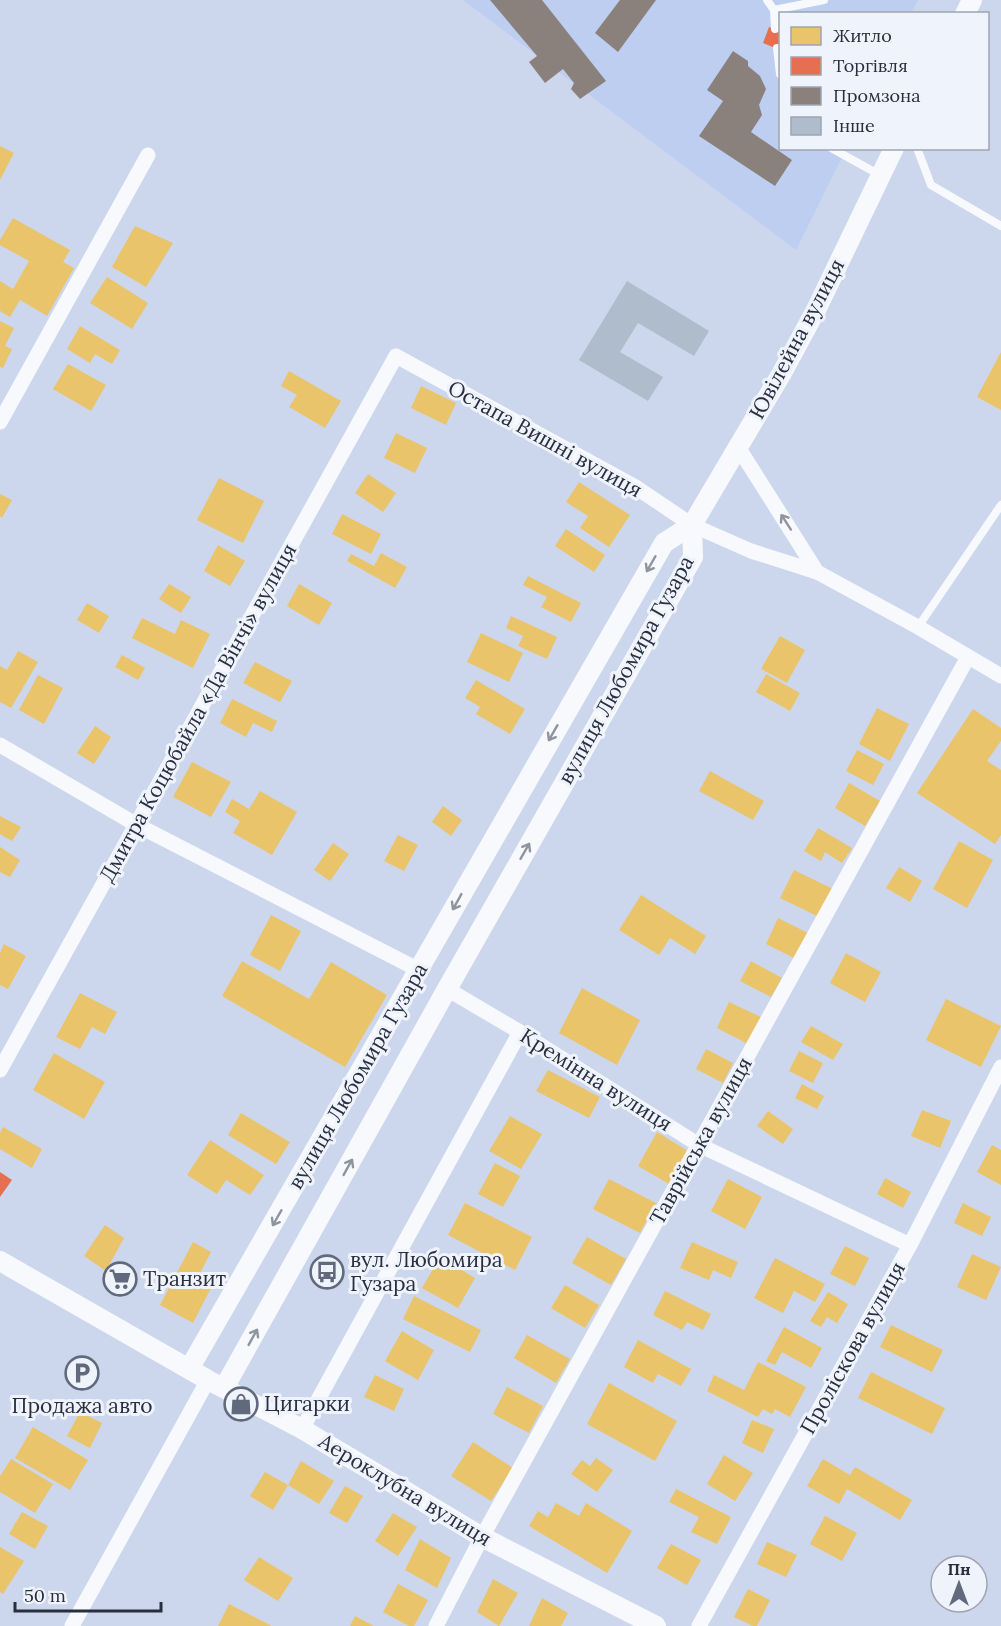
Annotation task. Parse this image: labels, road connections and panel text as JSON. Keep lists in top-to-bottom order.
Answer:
{
  "streets": {
    "street": [
      "Ювілейна вулиця",
      "Остапа Вишні вулиця",
      "вулиця Любомира Гузара",
      "Дмитра Коцюбайла «Да Вінчі» вулиця",
      "Кремінна вулиця",
      "Таврійська вулиця",
      "Проліскова вулиця",
      "Аероклубна вулиця"
    ]
  },
  "crossings": [
    ["Ювілейна вулиця", "Остапа Вишні вулиця"],
    ["Ювілейна вулиця", "вулиця Любомира Гузара"],
    ["Остапа Вишні вулиця", "вулиця Любомира Гузара"],
    ["Остапа Вишні вулиця", "Дмитра Коцюбайла «Да Вінчі» вулиця"],
    ["вулиця Любомира Гузара", "Кремінна вулиця"],
    ["вулиця Любомира Гузара", "Аероклубна вулиця"],
    ["Кремінна вулиця", "Таврійська вулиця"],
    ["Кремінна вулиця", "Проліскова вулиця"],
    ["Таврійська вулиця", "Аероклубна вулиця"]
  ],
  "places": {
    "bus stop": ["вул. Любомира Гузара"],
    "supermarket": ["Транзит"],
    "parking": ["Продажа авто"],
    "shop": ["Цигарки"]
  },
  "legend": [
    "Житло",
    "Торгівля",
    "Промзона",
    "Інше"
  ],
  "scale_bar": "50 m",
  "north": "top"
}
